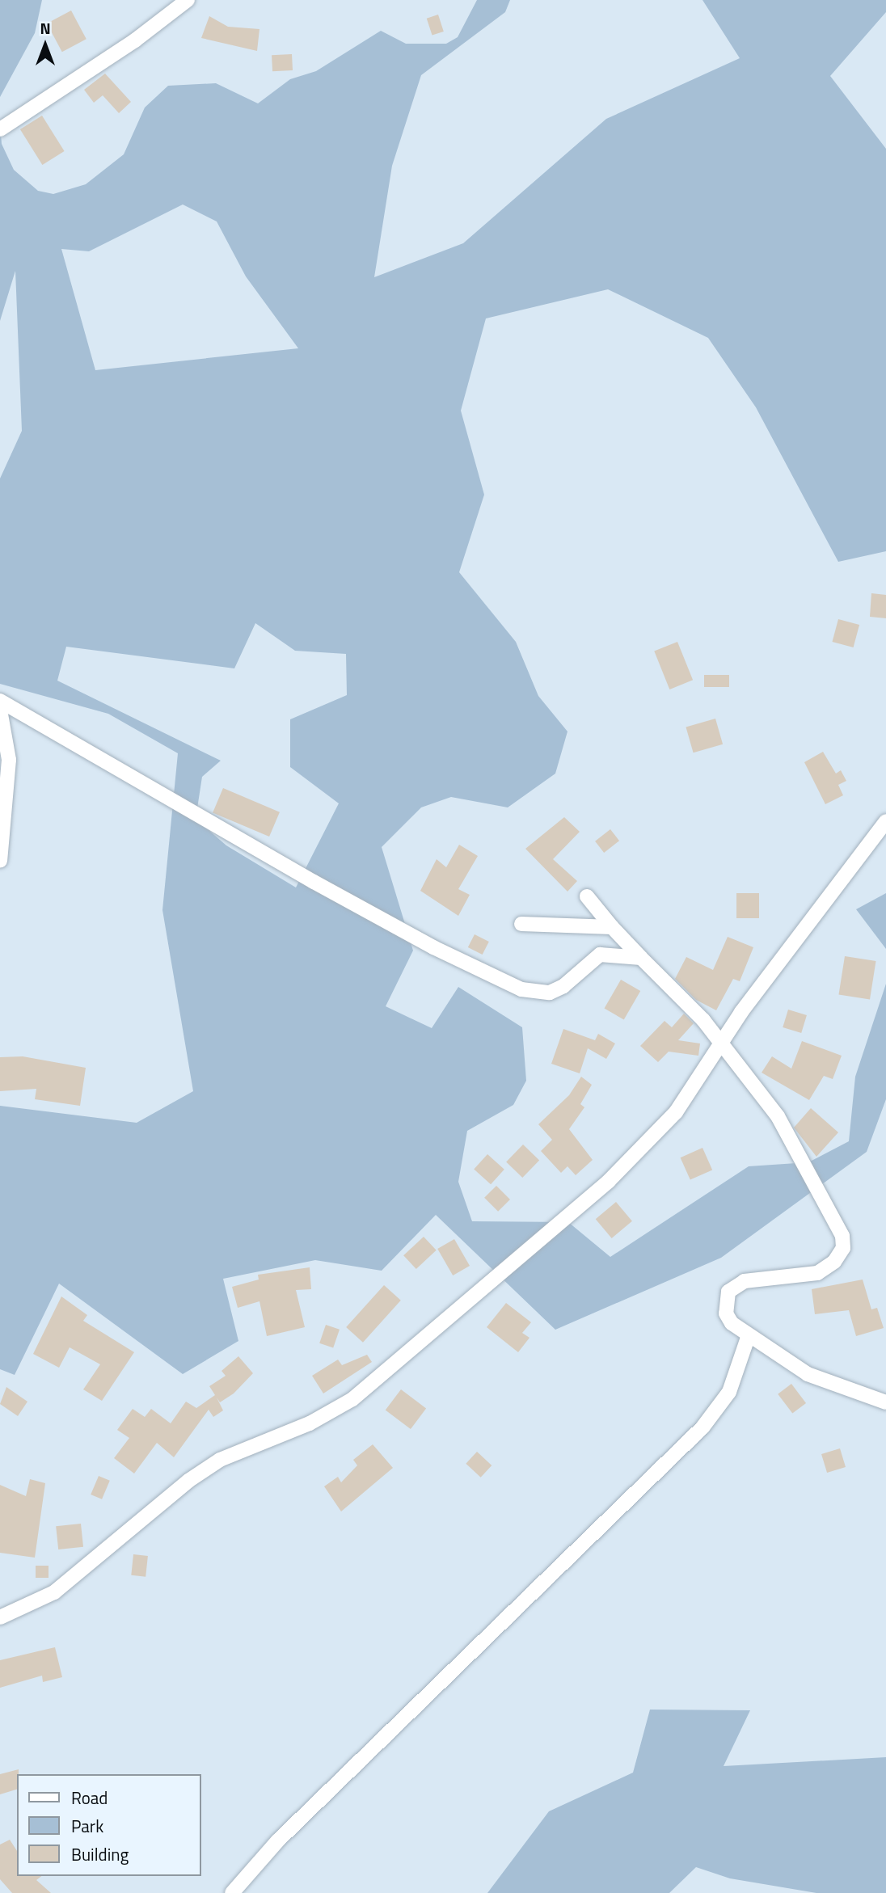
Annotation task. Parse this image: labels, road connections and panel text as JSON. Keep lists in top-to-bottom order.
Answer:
{
  "legend": ["Road", "Park", "Building"],
  "north": "top"
}
